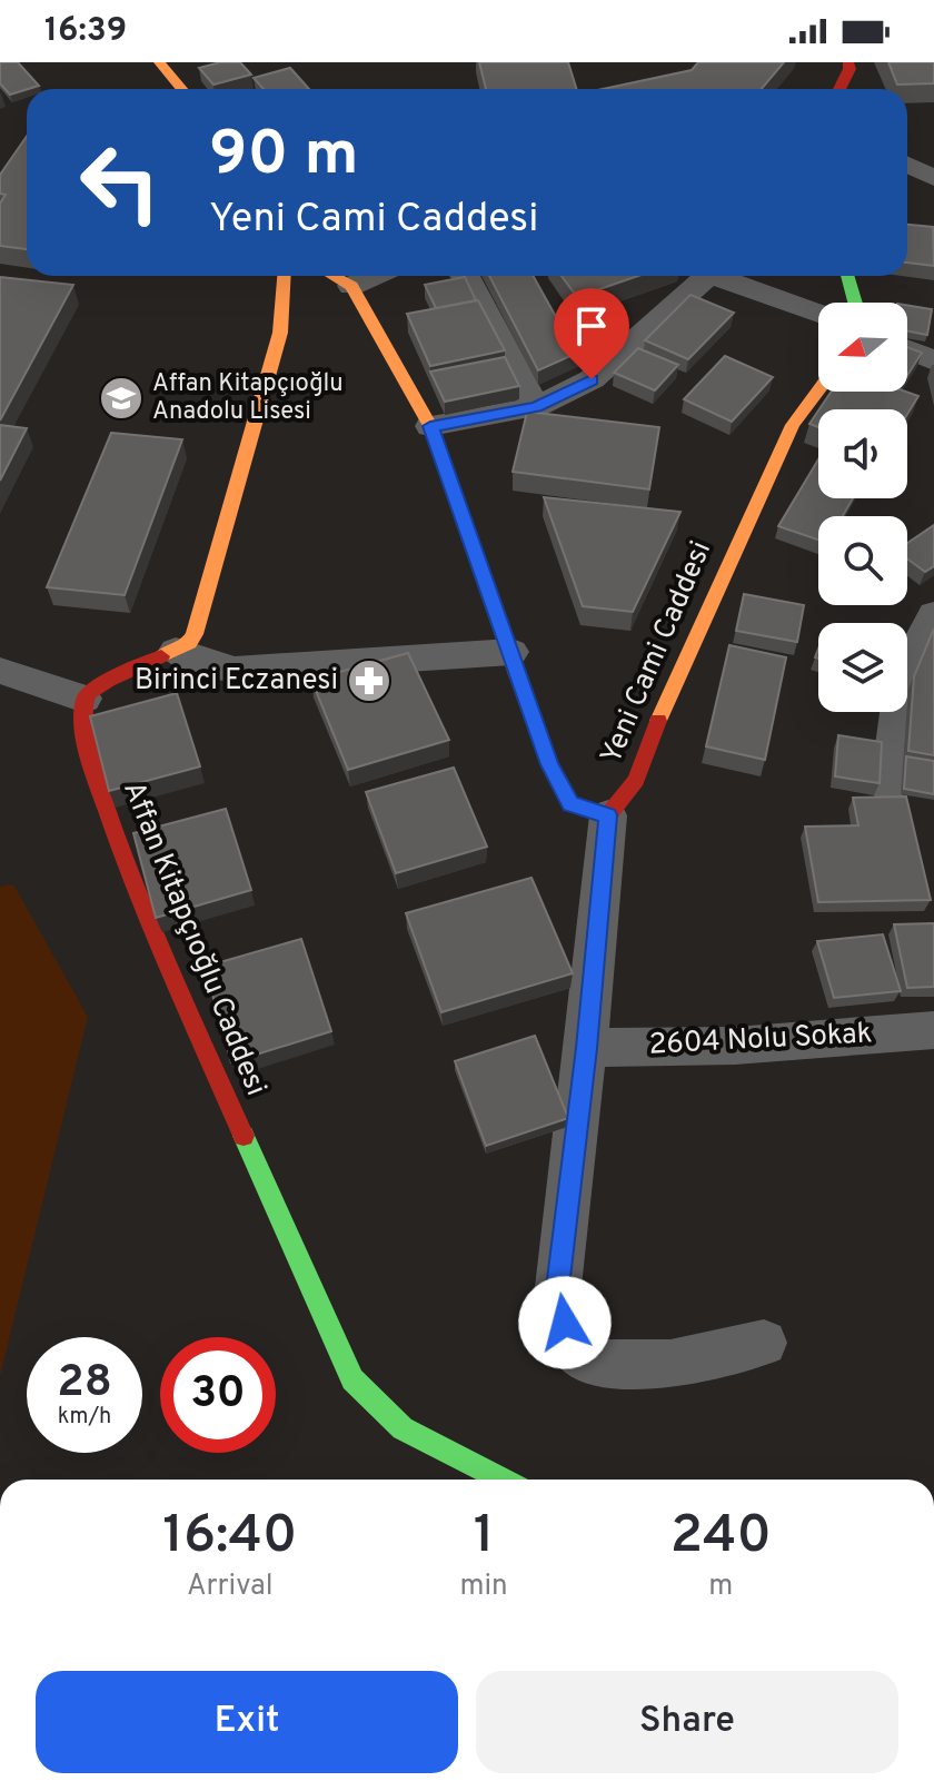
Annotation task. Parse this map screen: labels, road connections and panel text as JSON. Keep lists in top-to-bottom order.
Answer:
{
  "streets": {
    "street": ["Yeni Cami Caddesi", "Affan Kitapçıoğlu Caddesi", "2604 Nolu Sokak"]
  },
  "places": {
    "school or university": ["Affan Kitapçıoğlu Anadolu Lisesi"],
    "pharmacy": ["Birinci Eczanesi"]
  },
  "north": "left",
  "page": {
    "status": "16:39",
    "turn": ["90 m", "Yeni Cami Caddesi"],
    "speed": "28 km/h",
    "limit": "30",
    "eta": [
      "16:40",
      "Arrival",
      "1",
      "min",
      "240",
      "m"
    ],
    "buttons": ["Exit", "Share"]
  }
}
